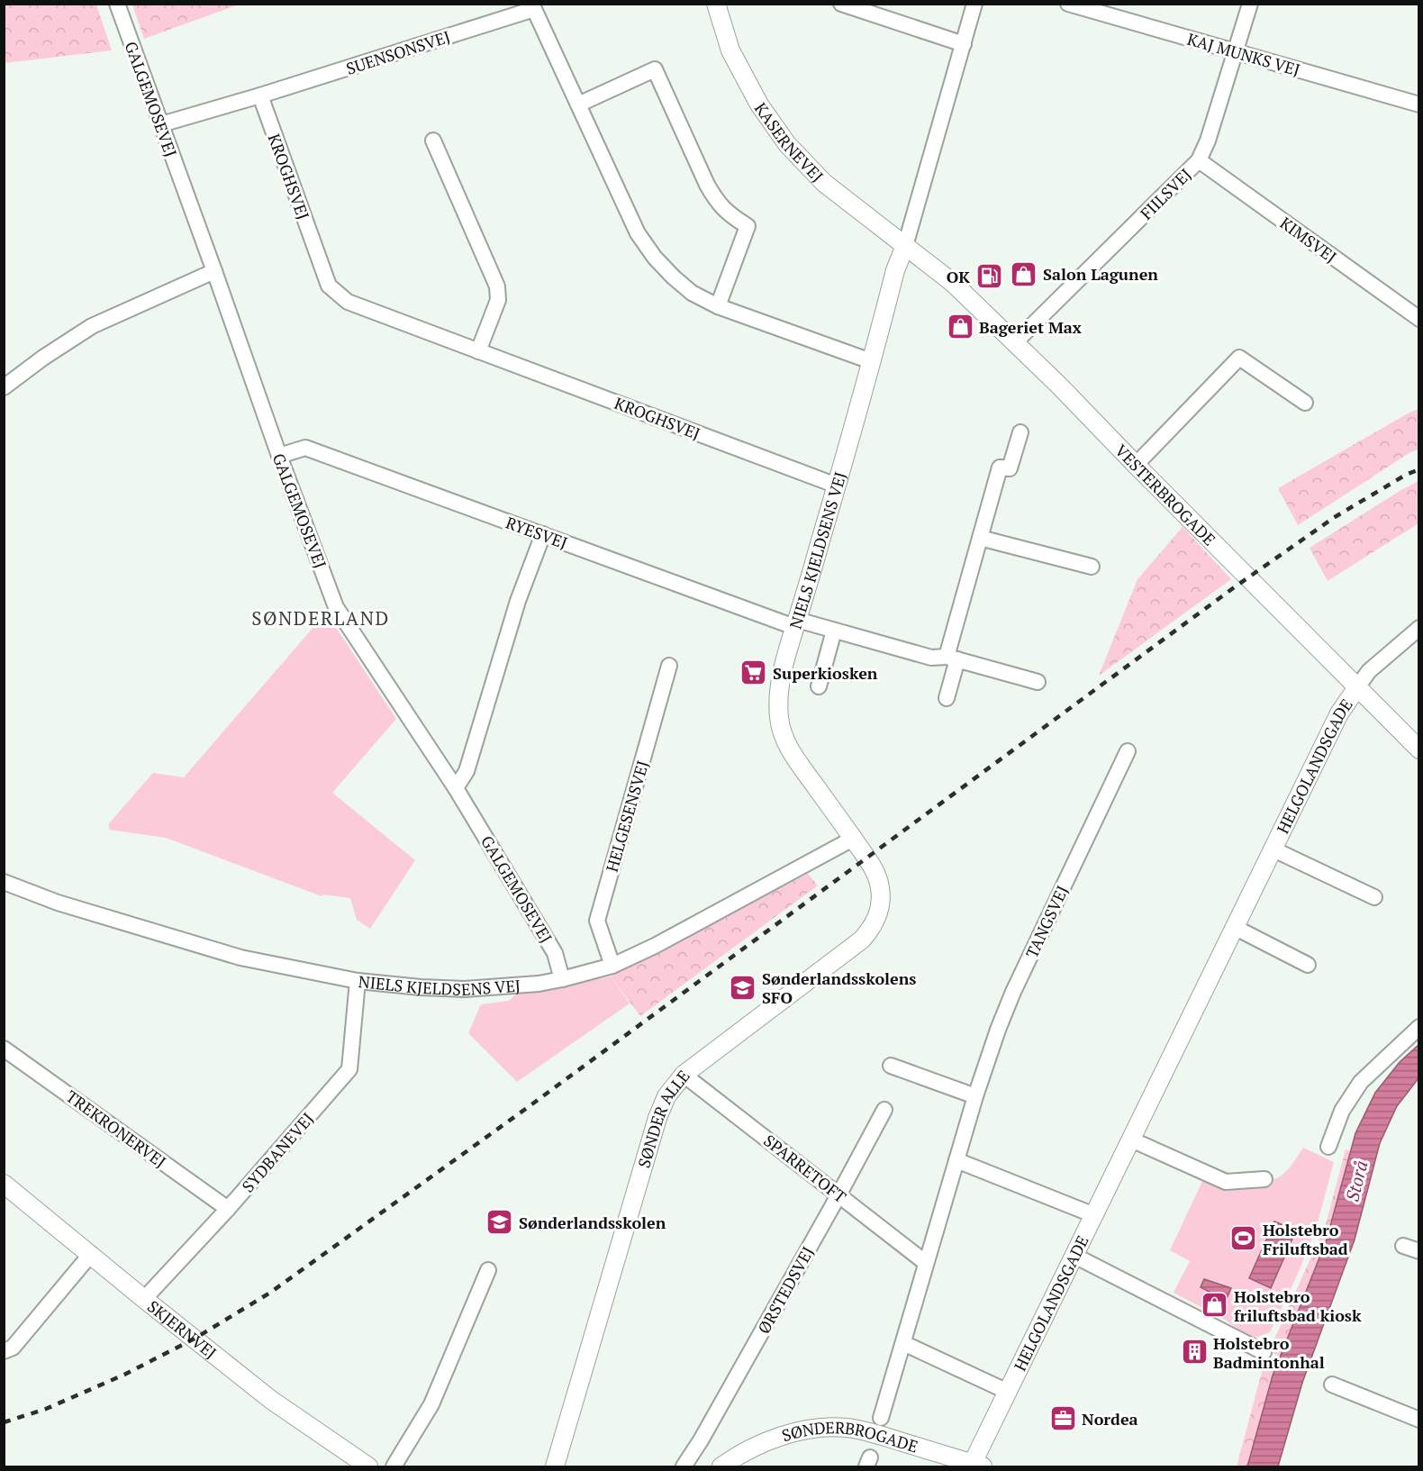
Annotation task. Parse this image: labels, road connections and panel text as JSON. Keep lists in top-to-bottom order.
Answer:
{
  "streets": {
    "street": [
      "SUENSONSVEJ",
      "KAJ MUNKS VEJ",
      "GALGEMOSEVEJ",
      "KASERNEVEJ",
      "KROGHSVEJ",
      "FIILSVEJ",
      "KIMSVEJ",
      "VESTERBROGADE",
      "RYESVEJ",
      "NIELS KJELDSENS VEJ",
      "HELGOLANDSGADE",
      "HELGESENSVEJ",
      "TANGSVEJ",
      "SØNDER ALLE",
      "TREKRONERVEJ",
      "SYDBANEVEJ",
      "SPARRETOFT",
      "ØRSTEDSVEJ",
      "SKJERNVEJ",
      "SØNDERBROGADE"
    ]
  },
  "crossings": [
    ["SUENSONSVEJ", "GALGEMOSEVEJ"],
    ["SUENSONSVEJ", "KROGHSVEJ"],
    ["SUENSONSVEJ", "NIELS KJELDSENS VEJ"],
    ["KAJ MUNKS VEJ", "FIILSVEJ"],
    ["GALGEMOSEVEJ", "RYESVEJ"],
    ["GALGEMOSEVEJ", "NIELS KJELDSENS VEJ"],
    ["KASERNEVEJ", "VESTERBROGADE"],
    ["KASERNEVEJ", "NIELS KJELDSENS VEJ"],
    ["KROGHSVEJ", "NIELS KJELDSENS VEJ"],
    ["FIILSVEJ", "KIMSVEJ"],
    ["FIILSVEJ", "VESTERBROGADE"],
    ["VESTERBROGADE", "NIELS KJELDSENS VEJ"],
    ["VESTERBROGADE", "HELGOLANDSGADE"],
    ["RYESVEJ", "NIELS KJELDSENS VEJ"],
    ["NIELS KJELDSENS VEJ", "HELGESENSVEJ"],
    ["NIELS KJELDSENS VEJ", "SØNDER ALLE"],
    ["NIELS KJELDSENS VEJ", "SYDBANEVEJ"],
    ["HELGOLANDSGADE", "SØNDERBROGADE"],
    ["TANGSVEJ", "SPARRETOFT"],
    ["SØNDER ALLE", "SPARRETOFT"],
    ["TREKRONERVEJ", "SYDBANEVEJ"],
    ["SYDBANEVEJ", "SKJERNVEJ"],
    ["SPARRETOFT", "ØRSTEDSVEJ"]
  ],
  "districts": ["SØNDERLAND"],
  "water": ["Storå"],
  "places": {
    "shop": ["Salon Lagunen", "Bageriet Max", "Holstebro friluftsbad kiosk"],
    "fuel station": ["OK"],
    "supermarket": ["Superkiosken"],
    "school or university": ["Sønderlandsskolens SFO", "Sønderlandsskolen"],
    "sports": ["Holstebro Friluftsbad"],
    "building": ["Holstebro Badmintonhal"],
    "office": ["Nordea"]
  }
}
